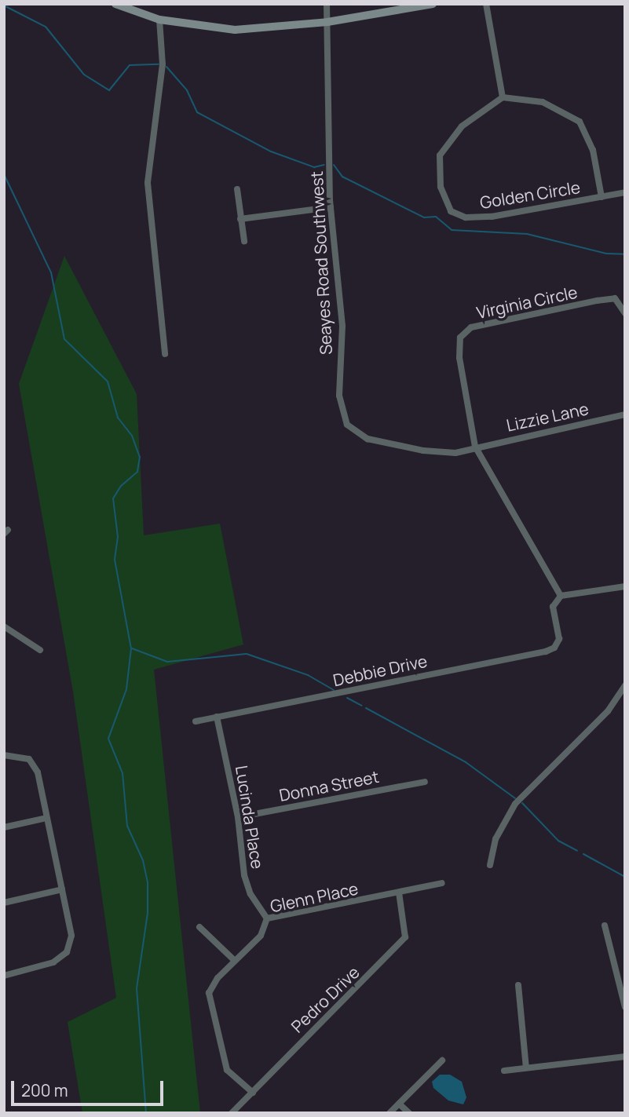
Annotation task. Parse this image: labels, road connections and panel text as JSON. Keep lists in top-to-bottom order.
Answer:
{
  "streets": {
    "street": [
      "Golden Circle",
      "Seayes Road Southwest",
      "Virginia Circle",
      "Lizzie Lane",
      "Debbie Drive",
      "Donna Street",
      "Lucinda Place",
      "Glenn Place",
      "Pedro Drive"
    ]
  },
  "crossings": [
    ["Seayes Road Southwest", "Virginia Circle"],
    ["Seayes Road Southwest", "Lizzie Lane"],
    ["Virginia Circle", "Lizzie Lane"],
    ["Debbie Drive", "Lucinda Place"],
    ["Donna Street", "Lucinda Place"],
    ["Lucinda Place", "Glenn Place"],
    ["Glenn Place", "Pedro Drive"]
  ],
  "scale_bar": "200 m"
}
